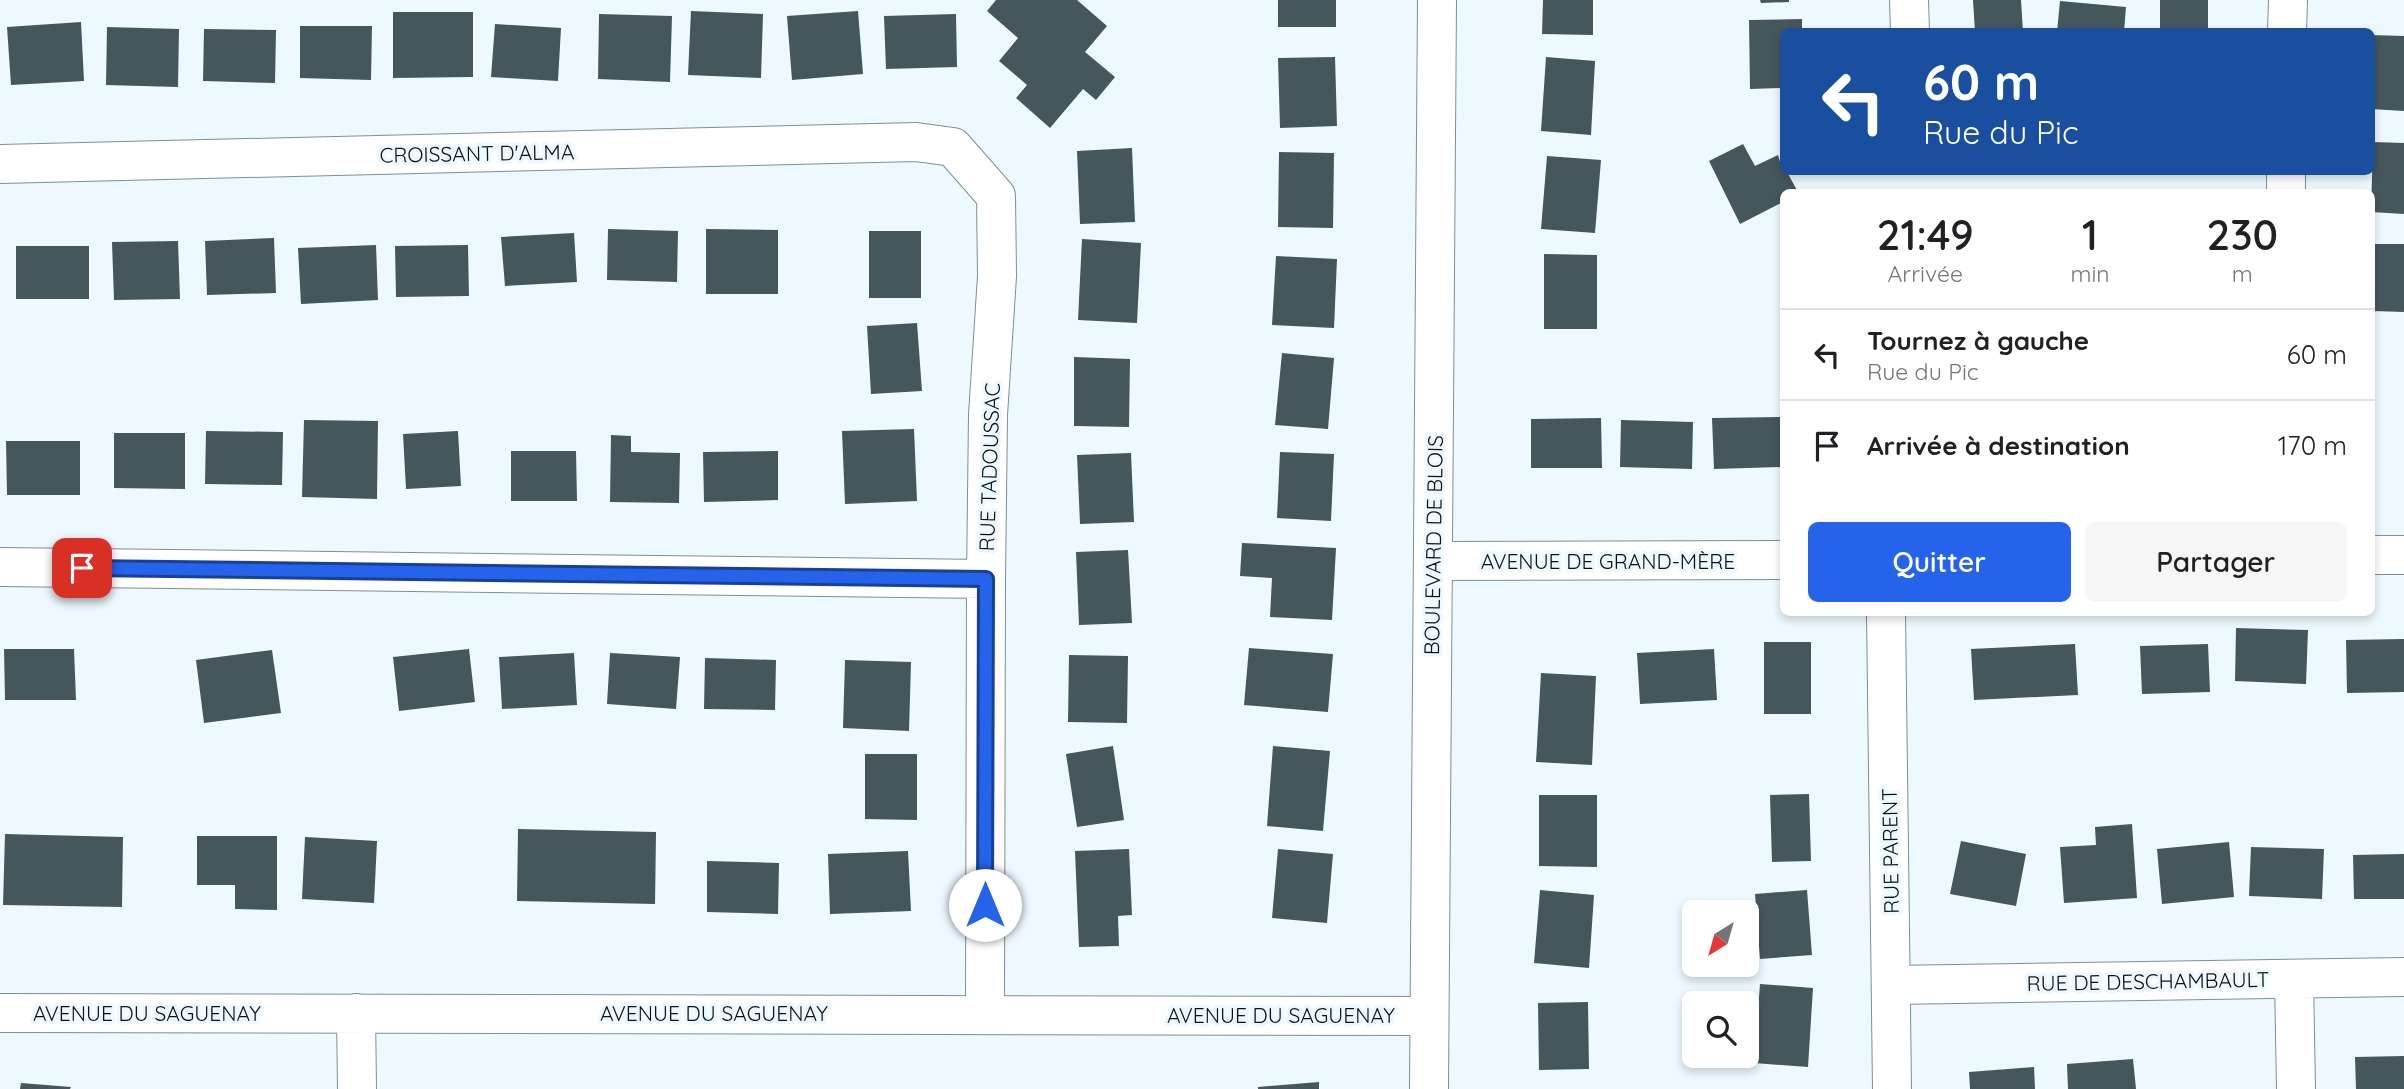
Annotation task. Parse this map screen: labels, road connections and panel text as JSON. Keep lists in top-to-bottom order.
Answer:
{
  "streets": {
    "street": [
      "CROISSANT D'ALMA",
      "RUE TADOUSSAC",
      "BOULEVARD DE BLOIS",
      "AVENUE DE GRAND-MÈRE",
      "RUE PARENT",
      "RUE DE DESCHAMBAULT",
      "AVENUE DU SAGUENAY"
    ]
  },
  "crossings": [
    ["CROISSANT D'ALMA", "RUE TADOUSSAC"],
    ["RUE TADOUSSAC", "AVENUE DU SAGUENAY"],
    ["BOULEVARD DE BLOIS", "AVENUE DE GRAND-MÈRE"],
    ["BOULEVARD DE BLOIS", "AVENUE DU SAGUENAY"],
    ["RUE PARENT", "RUE DE DESCHAMBAULT"]
  ],
  "north": "bottom left",
  "page": {
    "turn": ["60 m", "Rue du Pic"],
    "eta": [
      "21:49",
      "Arrivée",
      "1",
      "min",
      "230",
      "m"
    ],
    "list": [
      {
        "name": "Tournez à gauche",
        "note": "Rue du Pic",
        "value": "60 m"
      },
      {
        "name": "Arrivée à destination",
        "value": "170 m"
      }
    ],
    "buttons": ["Quitter", "Partager"]
  }
}
